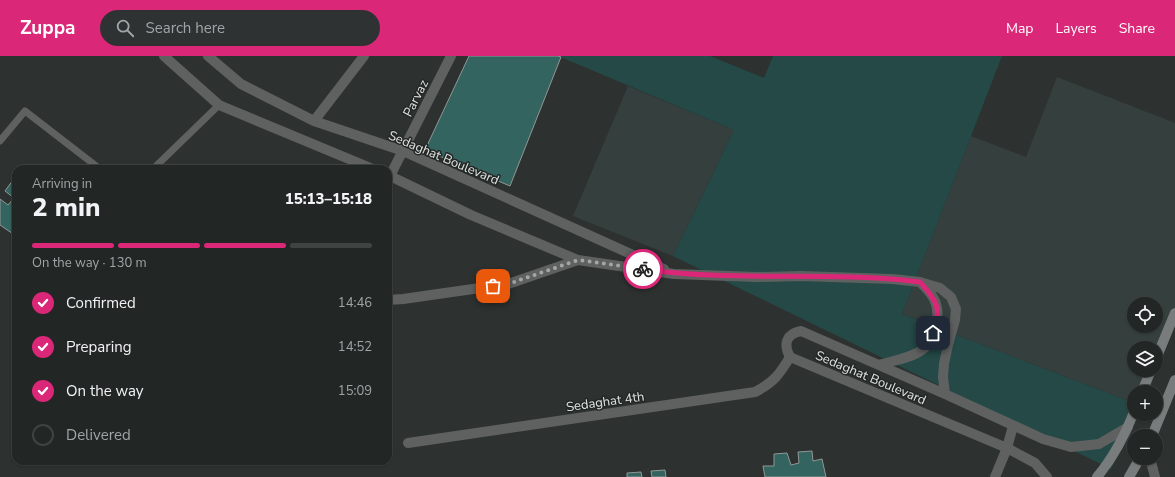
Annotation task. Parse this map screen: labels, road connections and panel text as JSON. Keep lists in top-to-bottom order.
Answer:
{
  "streets": {
    "street": ["Parvaz", "Sedaghat Boulevard", "Sedaghat 4th"]
  },
  "crossings": [
    ["Parvaz", "Sedaghat Boulevard"],
    ["Sedaghat Boulevard", "Sedaghat 4th"]
  ],
  "page": {
    "header": "Zuppa",
    "search": "Search here",
    "nav": ["Map", "Layers", "Share"],
    "heading": ["2 min", "Arriving in", "15:13–15:18"],
    "bar": "On the way · 130 m",
    "list": [
      ["Confirmed", "14:46"],
      ["Preparing", "14:52"],
      ["On the way", "15:09"],
      "Delivered"
    ],
    "map_buttons": ["+", "−"]
  }
}
